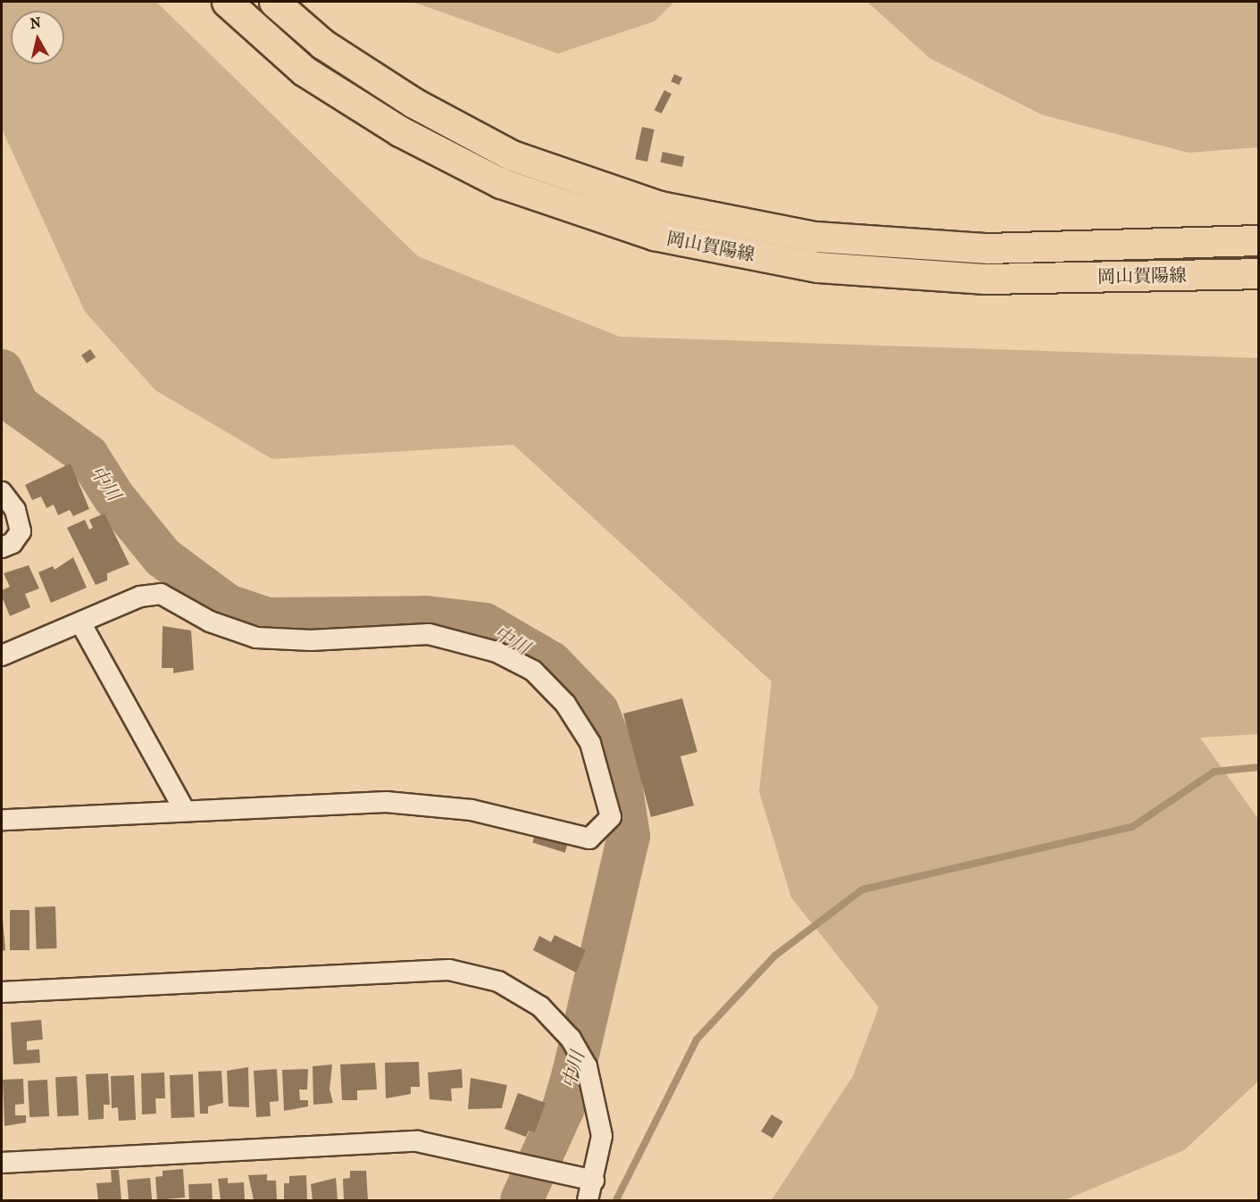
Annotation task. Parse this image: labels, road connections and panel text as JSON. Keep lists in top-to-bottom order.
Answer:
{
  "streets": {
    "main road": ["岡山賀陽線"]
  },
  "water": ["中川"],
  "north": "top"
}
